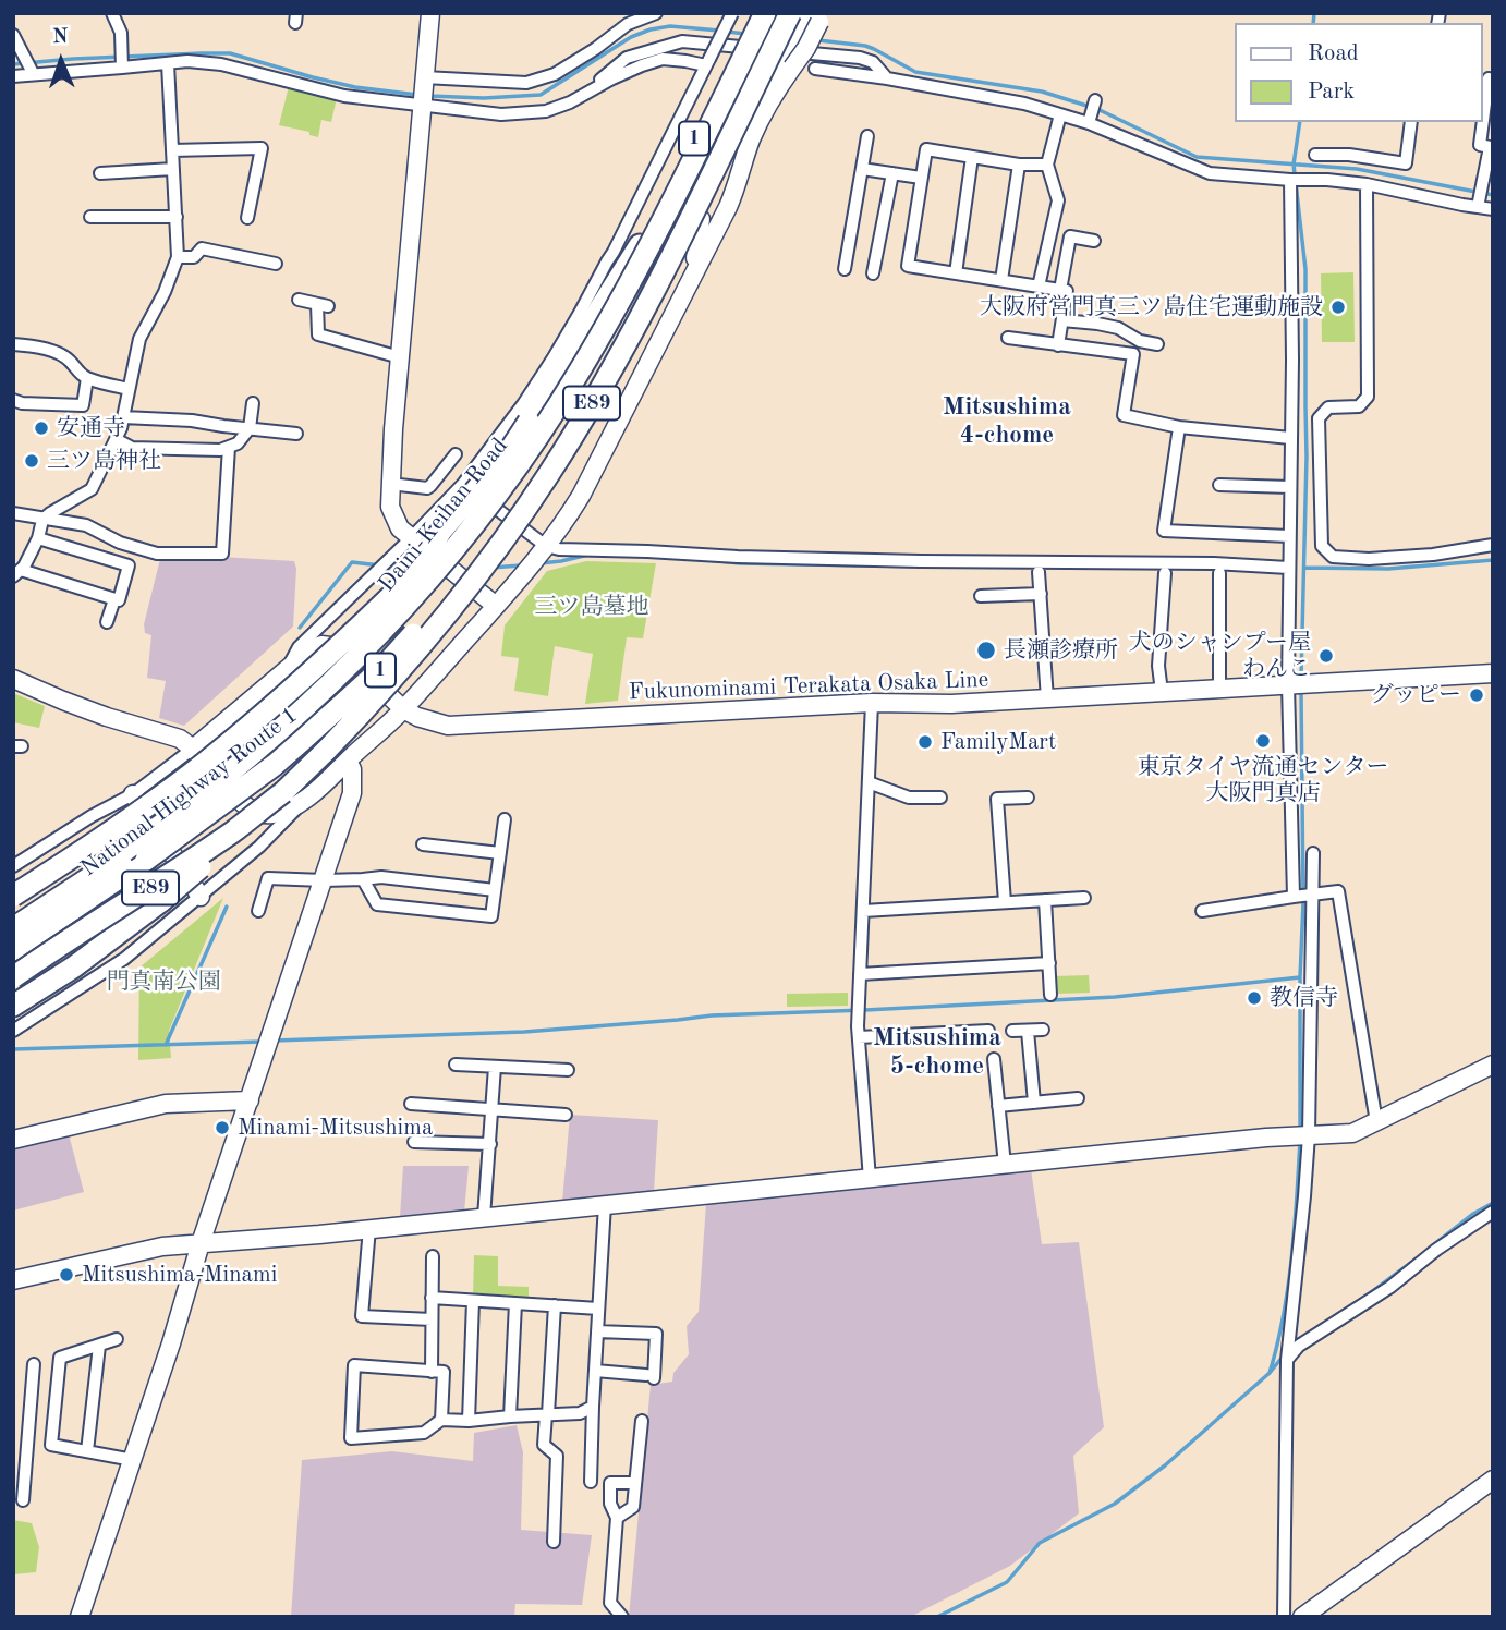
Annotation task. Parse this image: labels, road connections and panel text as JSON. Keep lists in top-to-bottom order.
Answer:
{
  "streets": {
    "highway": [
      "1",
      "E89",
      "Daini-Keihan Road",
      "National Highway Route 1"
    ],
    "street": ["Fukunominami Terakata Osaka Line"]
  },
  "crossings": [
    ["E89", "National Highway Route 1"],
    ["Daini-Keihan Road", "National Highway Route 1"]
  ],
  "districts": ["Mitsushima 4-chome", "Mitsushima 5-chome"],
  "parks": ["三ツ島墓地", "門真南公園"],
  "places": [
    "大阪府営門真三ツ島住宅運動施設",
    "安通寺",
    "三ツ島神社",
    "長瀬診療所",
    "犬のシャンプー屋 わんこ",
    "グッピー",
    "東京タイヤ流通センター 大阪門真店",
    "FamilyMart",
    "教信寺",
    "Minami-Mitsushima",
    "Mitsushima-Minami"
  ],
  "legend": ["Road", "Park"],
  "north": "top"
}
